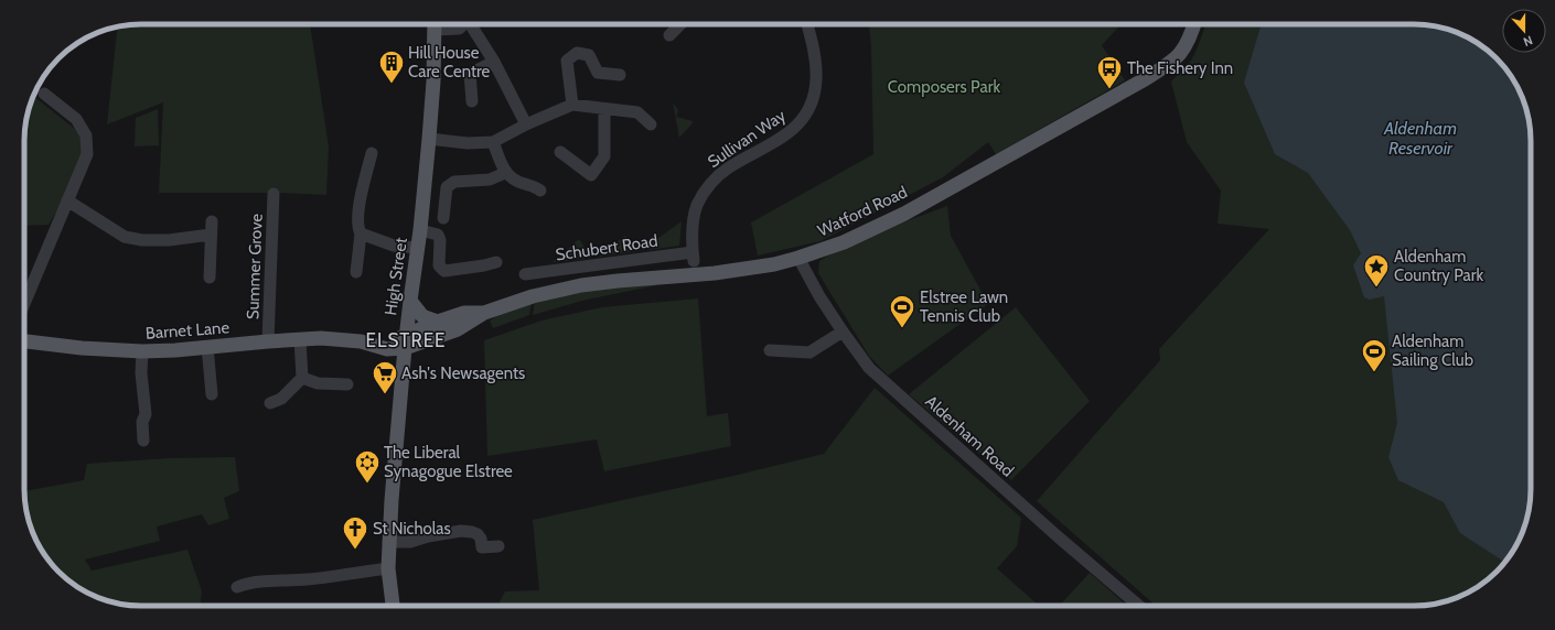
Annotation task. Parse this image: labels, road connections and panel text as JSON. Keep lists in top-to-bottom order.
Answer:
{
  "streets": {
    "main road": ["Watford Road", "High Street", "Barnet Lane"],
    "street": [
      "Sullivan Way",
      "Schubert Road",
      "Summer Grove",
      "Aldenham Road"
    ]
  },
  "crossings": [
    ["Sullivan Way", "Schubert Road"],
    ["Watford Road", "High Street"],
    ["Watford Road", "Barnet Lane"],
    ["Watford Road", "Aldenham Road"],
    ["Summer Grove", "Barnet Lane"],
    ["High Street", "Barnet Lane"]
  ],
  "districts": ["ELSTREE"],
  "water": ["Aldenham Reservoir"],
  "parks": ["Composers Park"],
  "places": {
    "building": ["Hill House Care Centre"],
    "bus stop": ["The Fishery Inn"],
    "place": ["Aldenham Country Park"],
    "sports": ["Elstree Lawn Tennis Club", "Aldenham Sailing Club"],
    "supermarket": ["Ash's Newsagents"],
    "synagogue": ["The Liberal Synagogue Elstree"],
    "church": ["St Nicholas"]
  },
  "north": "bottom"
}
